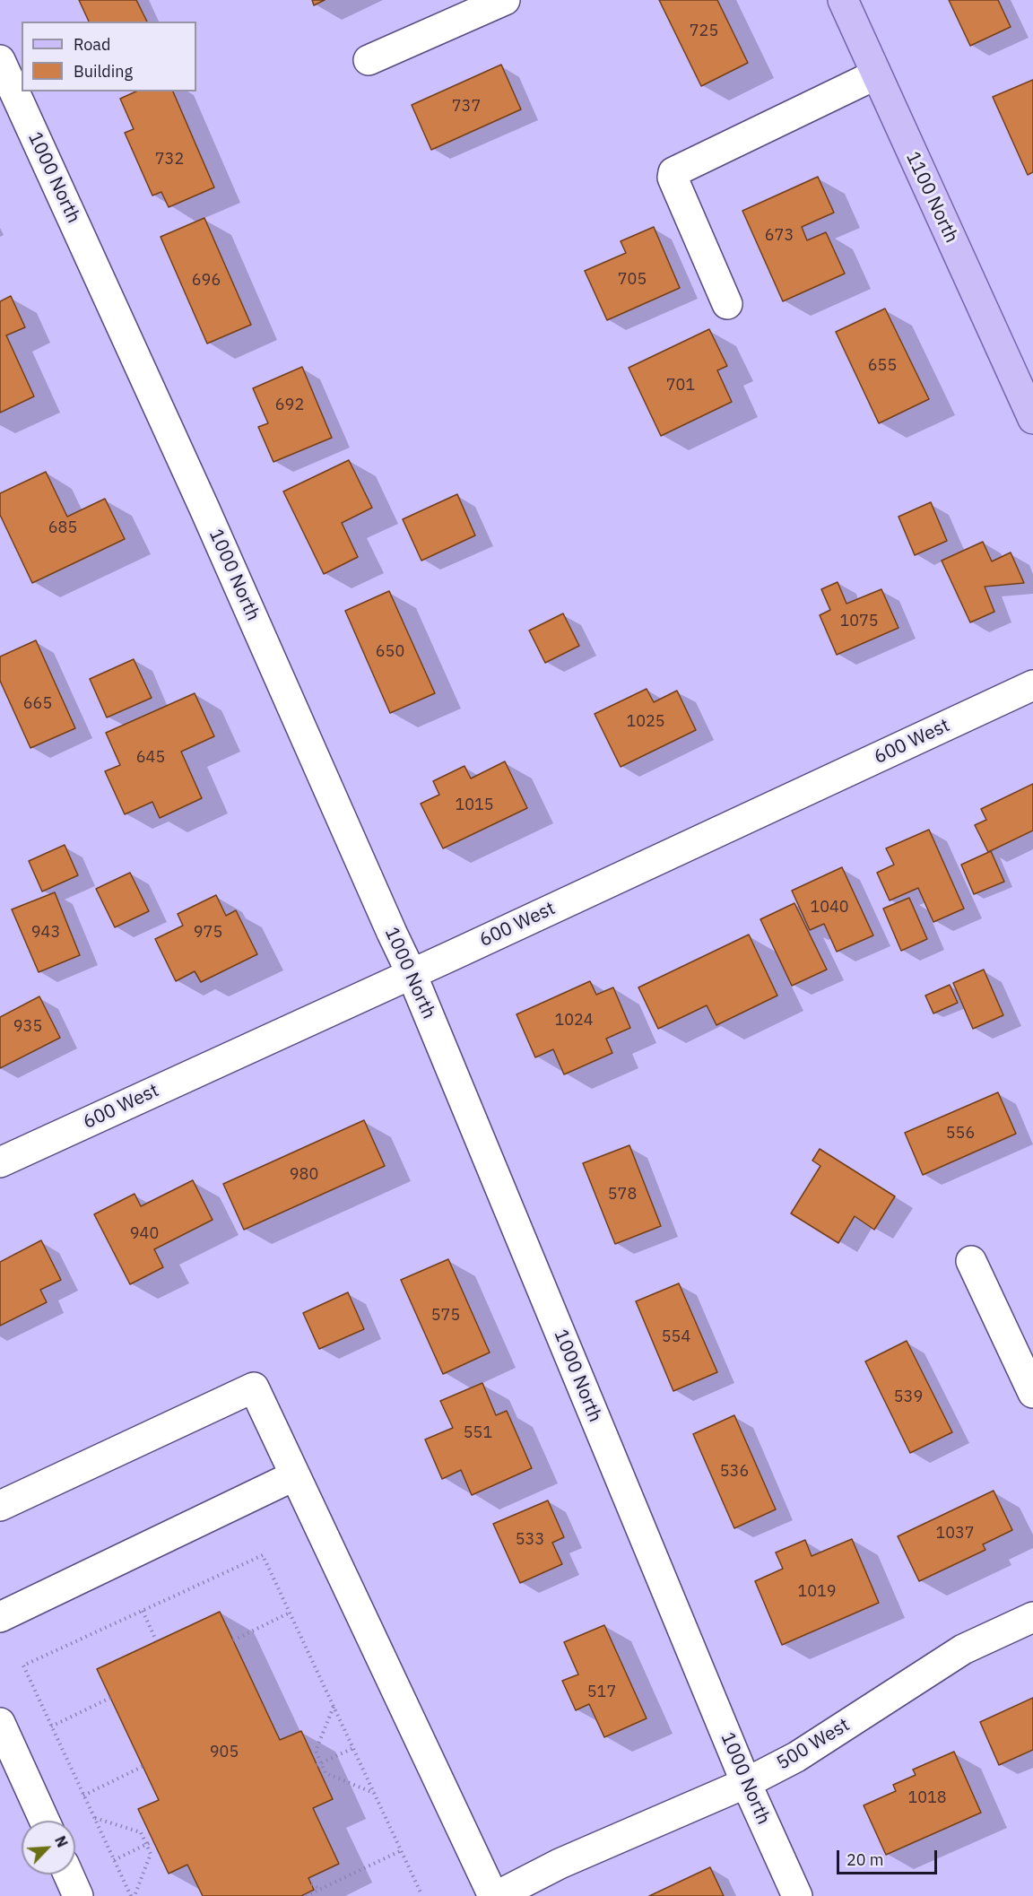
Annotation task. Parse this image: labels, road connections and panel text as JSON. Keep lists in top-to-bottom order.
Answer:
{
  "streets": {
    "main road": ["1100 North"],
    "street": ["1000 North", "600 West", "500 West"]
  },
  "crossings": [
    ["1000 North", "600 West"],
    ["1000 North", "500 West"]
  ],
  "house_numbers": [
    "725",
    "737",
    "732",
    "673",
    "705",
    "696",
    "655",
    "701",
    "692",
    "685",
    "1075",
    "650",
    "665",
    "1025",
    "645",
    "1015",
    "1040",
    "943",
    "975",
    "1024",
    "935",
    "556",
    "980",
    "578",
    "940",
    "575",
    "554",
    "539",
    "551",
    "536",
    "1037",
    "533",
    "1019",
    "517",
    "905",
    "1018"
  ],
  "legend": ["Road", "Building"],
  "scale_bar": "20 m",
  "north": "top right"
}
